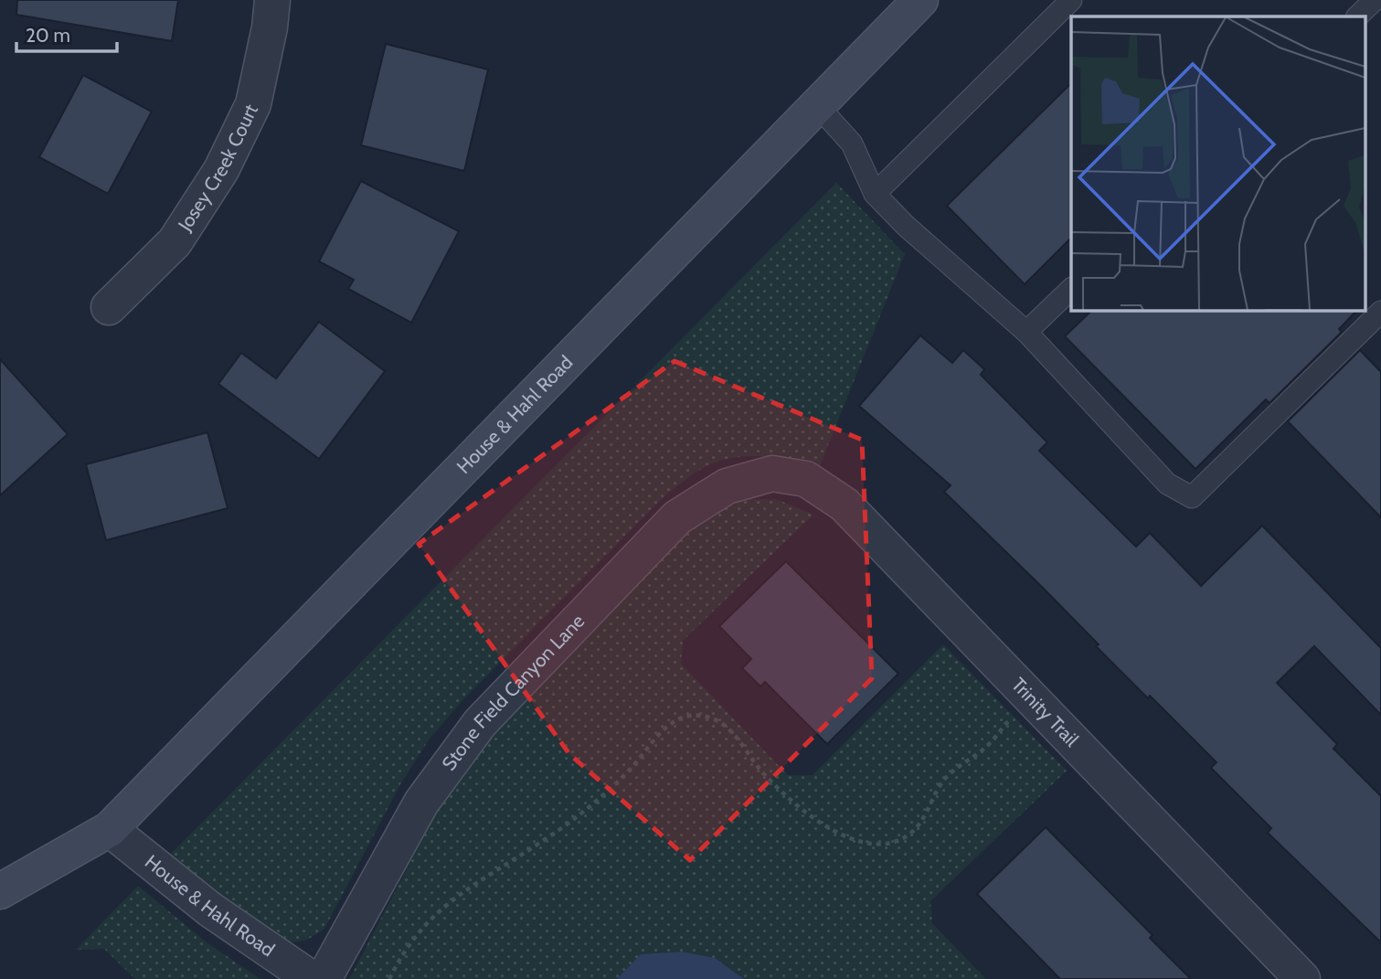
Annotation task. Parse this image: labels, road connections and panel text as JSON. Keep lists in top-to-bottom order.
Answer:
{
  "streets": {
    "street": [
      "Josey Creek Court",
      "House & Hahl Road",
      "Stone Field Canyon Lane",
      "Trinity Trail"
    ]
  },
  "crossings": [
    ["Stone Field Canyon Lane", "Trinity Trail"]
  ],
  "scale_bar": "20 m"
}
